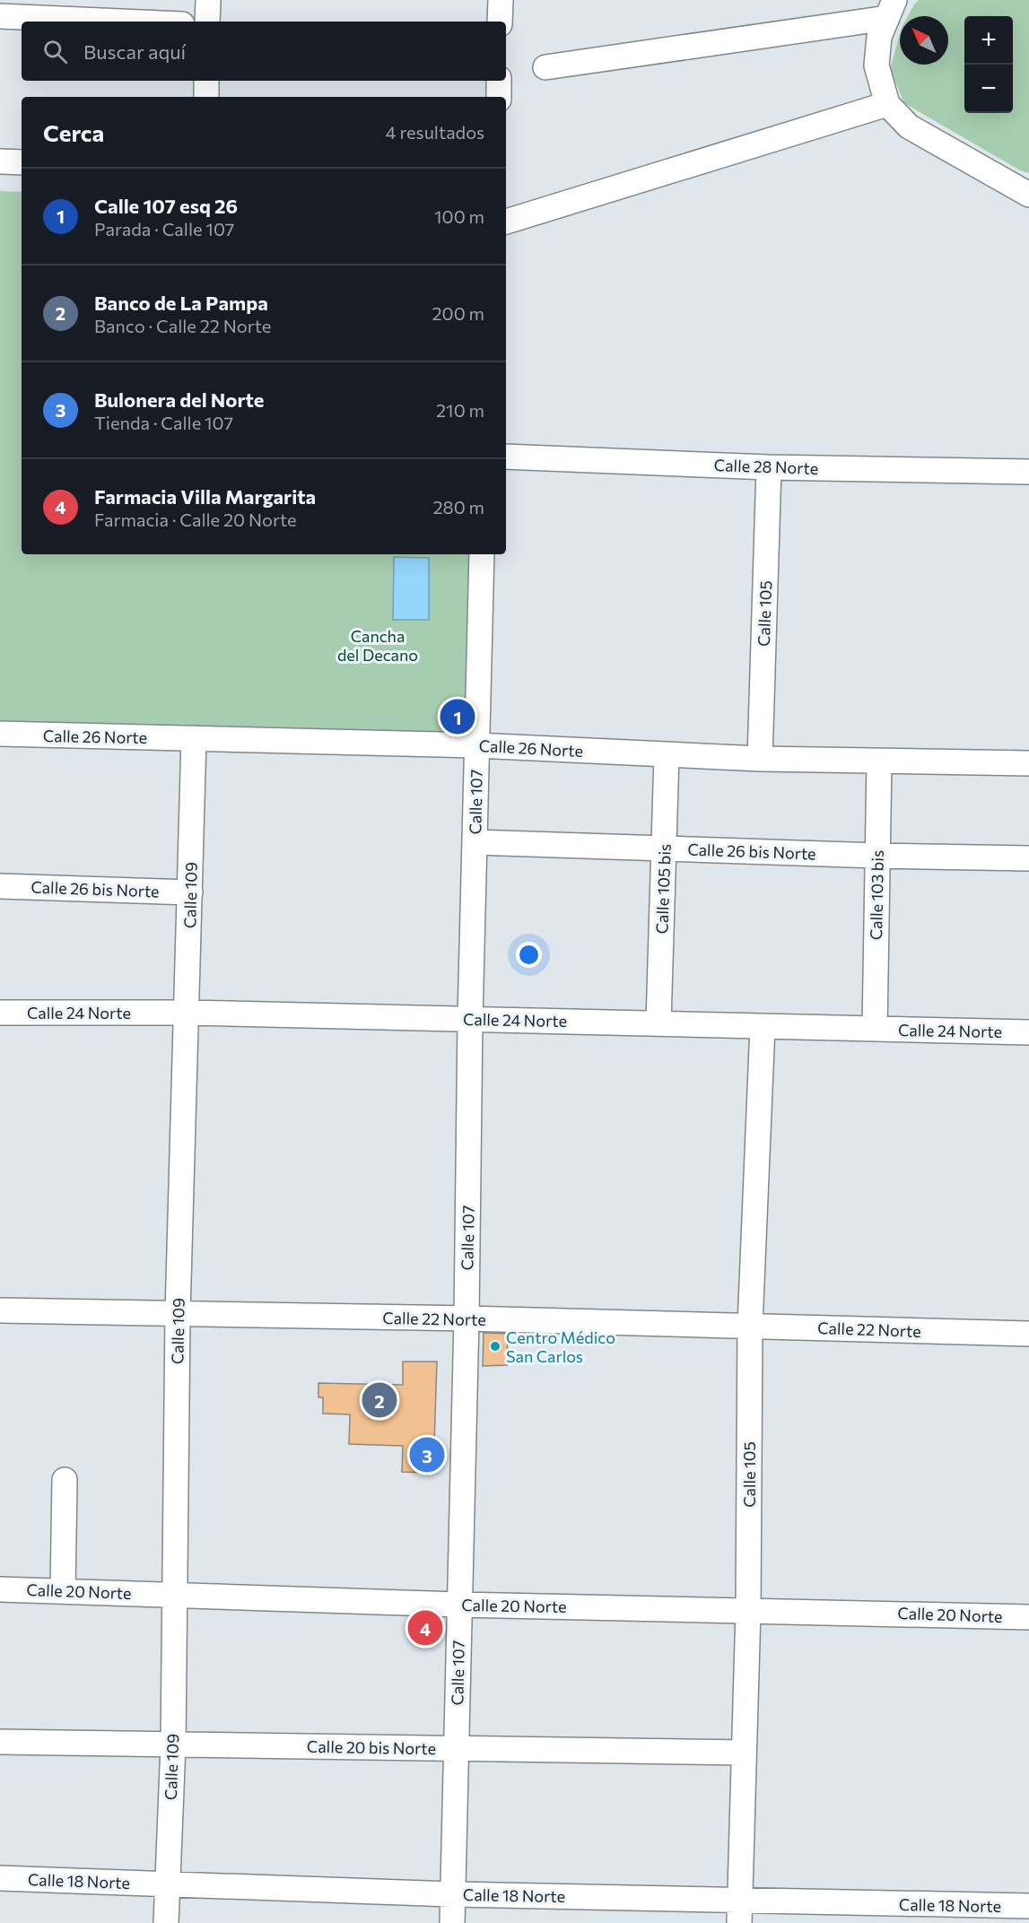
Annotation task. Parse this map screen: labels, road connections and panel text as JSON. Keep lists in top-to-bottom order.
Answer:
{
  "streets": {
    "street": [
      "Calle 28 Norte",
      "Calle 105",
      "Calle 26 Norte",
      "Calle 107",
      "Calle 26 bis Norte",
      "Calle 105 bis",
      "Calle 109",
      "Calle 103 bis",
      "Calle 24 Norte",
      "Calle 22 Norte",
      "Calle 20 Norte",
      "Calle 20 bis Norte",
      "Calle 18 Norte"
    ]
  },
  "crossings": [
    ["Calle 28 Norte", "Calle 105"],
    ["Calle 105", "Calle 26 Norte"],
    ["Calle 105", "Calle 24 Norte"],
    ["Calle 105", "Calle 22 Norte"],
    ["Calle 105", "Calle 20 Norte"],
    ["Calle 105", "Calle 20 bis Norte"],
    ["Calle 105", "Calle 18 Norte"],
    ["Calle 26 Norte", "Calle 107"],
    ["Calle 26 Norte", "Calle 105 bis"],
    ["Calle 26 Norte", "Calle 109"],
    ["Calle 26 Norte", "Calle 103 bis"],
    ["Calle 107", "Calle 26 bis Norte"],
    ["Calle 107", "Calle 24 Norte"],
    ["Calle 107", "Calle 22 Norte"],
    ["Calle 107", "Calle 20 Norte"],
    ["Calle 107", "Calle 20 bis Norte"],
    ["Calle 107", "Calle 18 Norte"],
    ["Calle 26 bis Norte", "Calle 105 bis"],
    ["Calle 26 bis Norte", "Calle 109"],
    ["Calle 26 bis Norte", "Calle 103 bis"],
    ["Calle 105 bis", "Calle 24 Norte"],
    ["Calle 109", "Calle 24 Norte"],
    ["Calle 109", "Calle 22 Norte"],
    ["Calle 109", "Calle 20 Norte"],
    ["Calle 109", "Calle 20 bis Norte"],
    ["Calle 109", "Calle 18 Norte"],
    ["Calle 103 bis", "Calle 24 Norte"]
  ],
  "parks": ["Cancha del Decano"],
  "places": ["Centro Médico San Carlos"],
  "north": "top left",
  "page": {
    "map_buttons": ["+", "−"],
    "search": "Buscar aquí",
    "heading": ["Cerca", "4 resultados"],
    "list": [
      {
        "mark": "1",
        "name": "Calle 107 esq 26",
        "note": "Parada · Calle 107",
        "value": "100 m"
      },
      {
        "mark": "2",
        "name": "Banco de La Pampa",
        "note": "Banco · Calle 22 Norte",
        "value": "200 m"
      },
      {
        "mark": "3",
        "name": "Bulonera del Norte",
        "note": "Tienda · Calle 107",
        "value": "210 m"
      },
      {
        "mark": "4",
        "name": "Farmacia Villa Margarita",
        "note": "Farmacia · Calle 20 Norte",
        "value": "280 m"
      }
    ],
    "pins": [
      "1",
      "2",
      "3",
      "4"
    ]
  }
}
